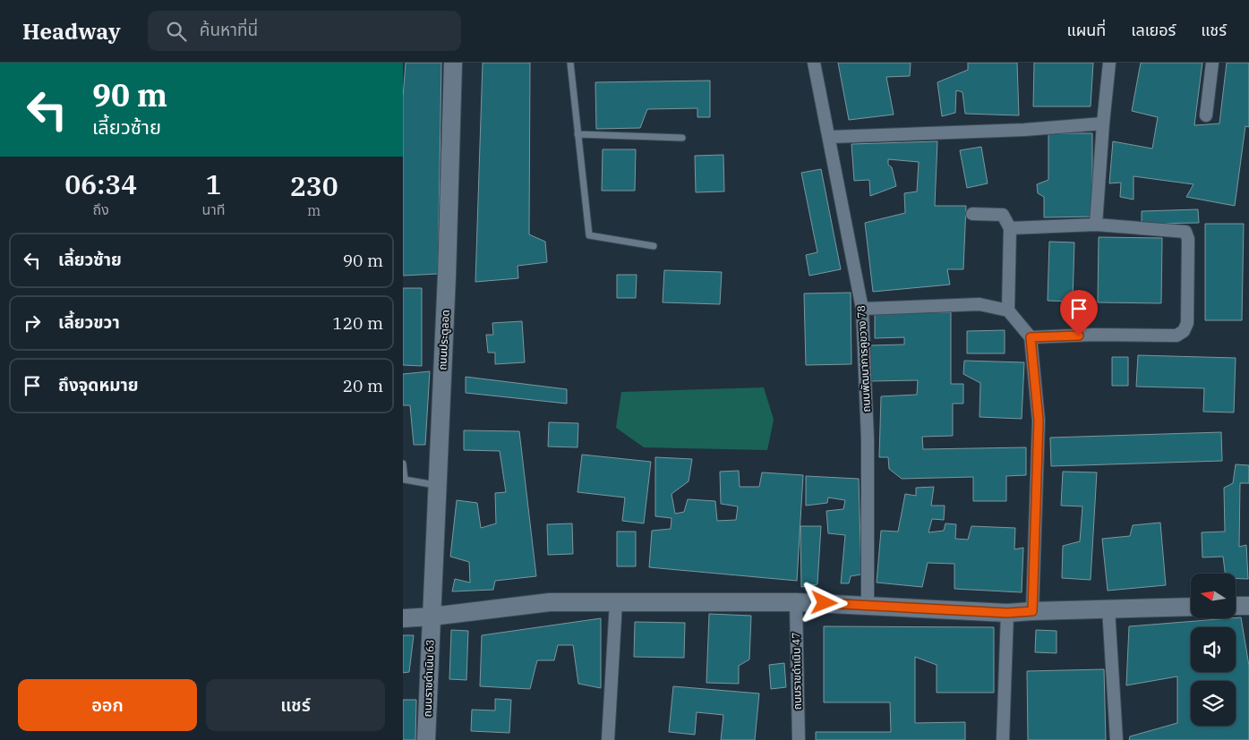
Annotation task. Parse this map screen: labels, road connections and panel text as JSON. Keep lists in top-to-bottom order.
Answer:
{
  "streets": {
    "street": [
      "ถนนประตูลอด",
      "ถนนพัฒนาการคูขวาง 78",
      "ถนนราขดำเนิน 47",
      "ถนนราขดำเนิน 63"
    ]
  },
  "crossings": [
    ["ถนนประตูลอด", "ถนนราขดำเนิน 63"]
  ],
  "north": "left",
  "page": {
    "header": "Headway",
    "search": "ค้นหาที่นี่",
    "nav": ["แผนที่", "เลเยอร์", "แชร์"],
    "turn": ["90 m", "เลี้ยวซ้าย"],
    "eta": [
      "06:34",
      "ถึง",
      "1",
      "นาที",
      "230",
      "m"
    ],
    "list": [
      {
        "name": "เลี้ยวซ้าย",
        "value": "90 m"
      },
      {
        "name": "เลี้ยวขวา",
        "value": "120 m"
      },
      {
        "name": "ถึงจุดหมาย",
        "value": "20 m"
      }
    ],
    "buttons": ["ออก", "แชร์"]
  }
}
